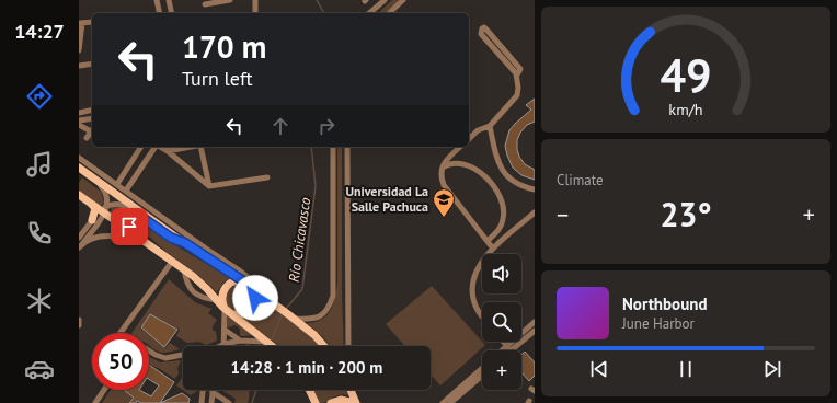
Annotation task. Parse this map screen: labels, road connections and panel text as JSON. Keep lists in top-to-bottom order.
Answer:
{
  "water": ["Río Chicavasco"],
  "places": {
    "school or university": ["Universidad La Salle Pachuca"]
  },
  "page": {
    "tabs": "14:27",
    "turn": ["170 m", "Turn left"],
    "tile": "Climate",
    "heat": ["−", "23°", "+"],
    "map_buttons": "+",
    "song": ["Northbound", "June Harbor"],
    "limit": "50",
    "trip": "14:28 · 1 min · 200 m",
    "gauge": ["49", "km/h"]
  }
}
